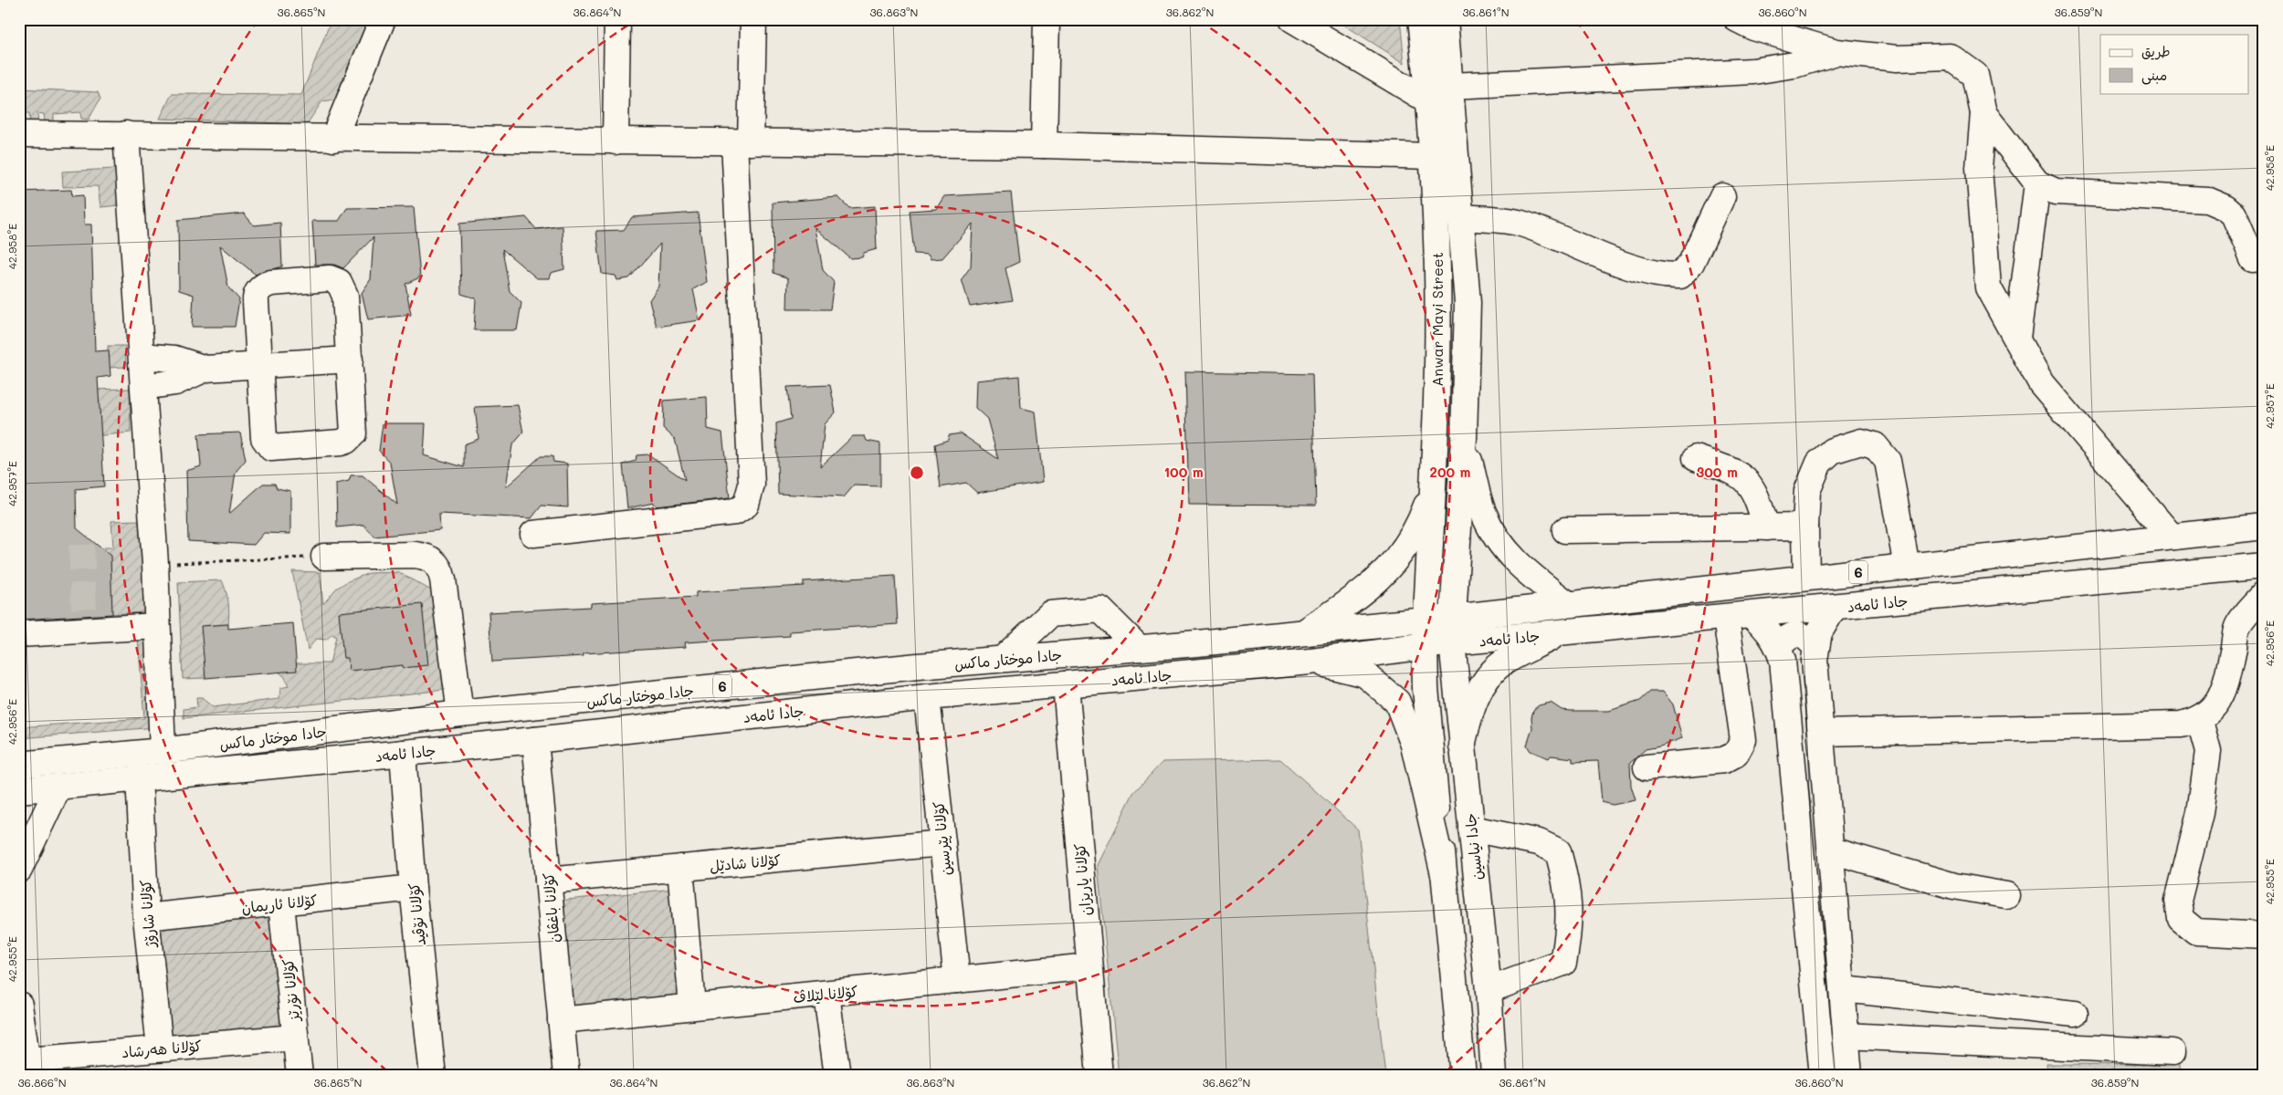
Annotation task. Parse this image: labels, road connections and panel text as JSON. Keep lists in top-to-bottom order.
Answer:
{
  "streets": {
    "street": [
      "Anwar Mayi Street",
      "6",
      "جادا ئامەد",
      "جادا موختار ماكس",
      "کۆلانا پێرسین",
      "جادا نیاسین",
      "کۆلانا شادێل",
      "کۆلانا یاریزان",
      "کۆلانا ئاریمان",
      "کۆلانا باغڤان",
      "کۆلانا شارۆژ",
      "کۆلانا نۆڤید",
      "کۆلانا نۆرێز",
      "کۆلانا لێلاڤ",
      "کۆلانا هەرشاد"
    ]
  },
  "crossings": [
    ["Anwar Mayi Street", "جادا ئامەد"],
    ["Anwar Mayi Street", "جادا موختار ماكس"],
    ["Anwar Mayi Street", "جادا نیاسین"],
    ["جادا ئامەد", "جادا موختار ماكس"],
    ["جادا ئامەد", "کۆلانا پێرسین"],
    ["جادا ئامەد", "جادا نیاسین"],
    ["جادا ئامەد", "کۆلانا یاریزان"],
    ["جادا ئامەد", "کۆلانا باغڤان"],
    ["جادا ئامەد", "کۆلانا شارۆژ"],
    ["جادا ئامەد", "کۆلانا نۆڤید"],
    ["کۆلانا پێرسین", "کۆلانا شادێل"],
    ["کۆلانا پێرسین", "کۆلانا لێلاڤ"],
    ["کۆلانا شادێل", "کۆلانا باغڤان"],
    ["کۆلانا یاریزان", "کۆلانا لێلاڤ"],
    ["کۆلانا ئاریمان", "کۆلانا شارۆژ"],
    ["کۆلانا ئاریمان", "کۆلانا نۆڤید"],
    ["کۆلانا ئاریمان", "کۆلانا نۆرێز"],
    ["کۆلانا باغڤان", "کۆلانا لێلاڤ"],
    ["کۆلانا شارۆژ", "کۆلانا هەرشاد"],
    ["کۆلانا نۆرێز", "کۆلانا هەرشاد"]
  ],
  "legend": ["طريق", "مبنى"],
  "coordinates": [
    "36.865°N",
    "36.864°N",
    "36.863°N",
    "36.862°N",
    "36.861°N",
    "36.860°N",
    "36.859°N",
    "42.958°E",
    "42.957°E",
    "42.956°E",
    "42.955°E",
    "36.866°N"
  ],
  "rings": ["100 m", "200 m", "300 m"]
}
